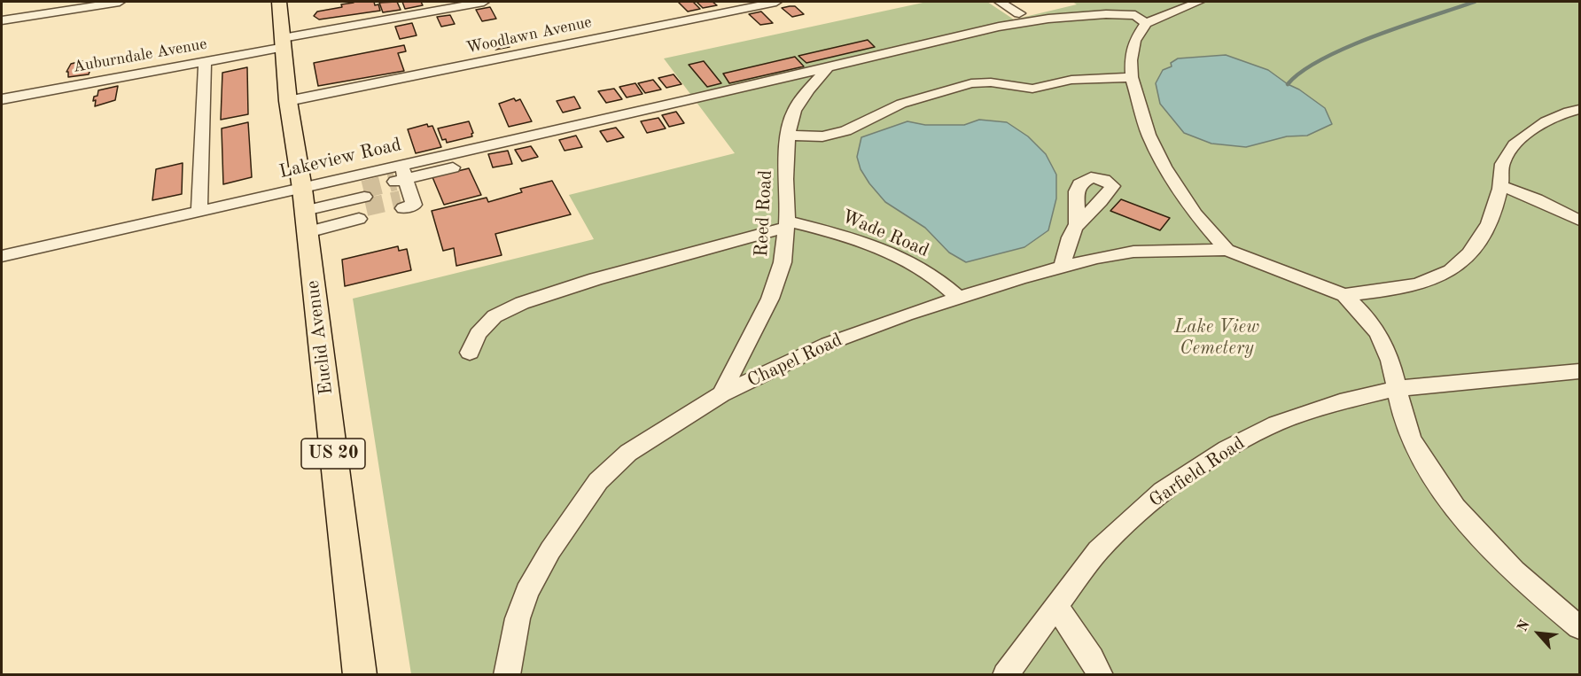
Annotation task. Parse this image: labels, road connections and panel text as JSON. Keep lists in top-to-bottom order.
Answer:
{
  "streets": {
    "main road": ["Euclid Avenue", "US 20"],
    "street": [
      "Woodlawn Avenue",
      "Auburndale Avenue",
      "Lakeview Road",
      "Reed Road",
      "Wade Road",
      "Chapel Road",
      "Garfield Road"
    ]
  },
  "crossings": [
    ["Woodlawn Avenue", "Euclid Avenue"],
    ["Auburndale Avenue", "Euclid Avenue"],
    ["Lakeview Road", "Reed Road"],
    ["Lakeview Road", "Euclid Avenue"],
    ["Reed Road", "Wade Road"],
    ["Reed Road", "Chapel Road"],
    ["Wade Road", "Chapel Road"]
  ],
  "parks": ["Lake View Cemetery"],
  "north": "top left"
}
